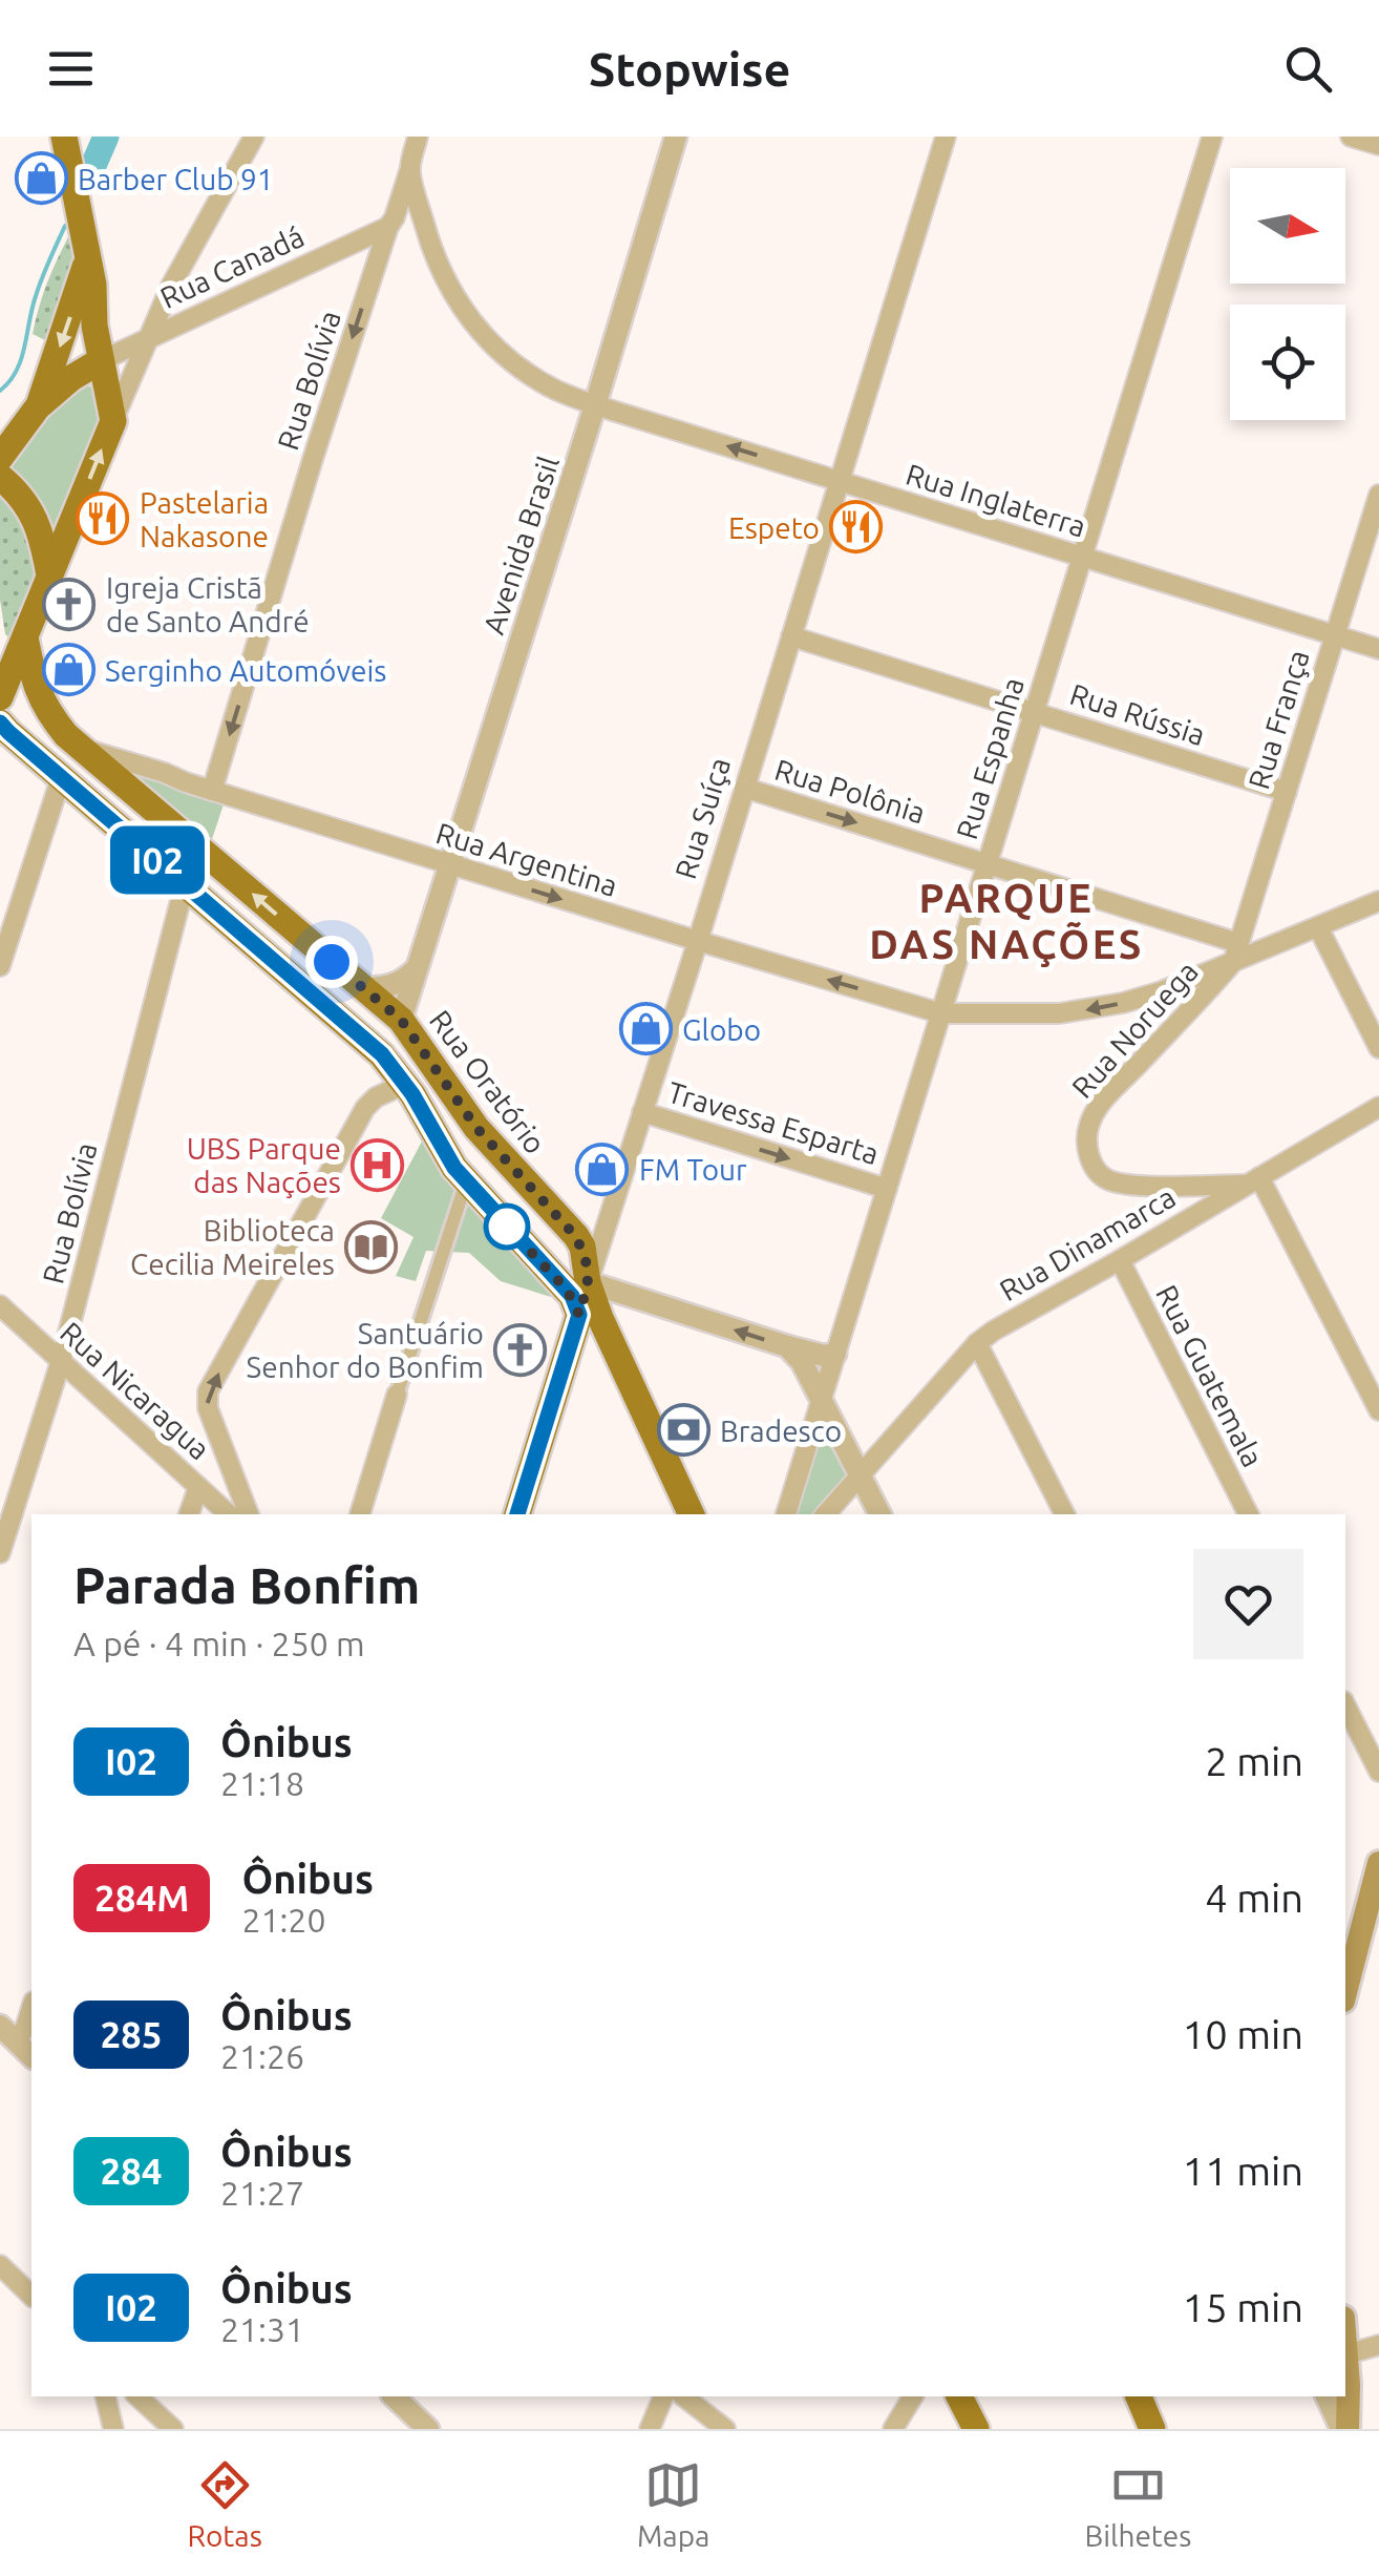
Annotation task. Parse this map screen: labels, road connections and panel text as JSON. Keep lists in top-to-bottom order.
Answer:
{
  "streets": {
    "main road": ["Rua Suíça", "Rua Oratório"],
    "street": [
      "Rua Canadá",
      "Rua Bolívia",
      "Rua Inglaterra",
      "Avenida Brasil",
      "Rua Rússia",
      "Rua França",
      "Rua Espanha",
      "Rua Polônia",
      "Rua Argentina",
      "Rua Noruega",
      "Travessa Esparta",
      "Rua Dinamarca",
      "Rua Guatemala",
      "Rua Nicaragua"
    ]
  },
  "crossings": [
    ["Rua Canadá", "Rua Bolívia"],
    ["Rua Bolívia", "Rua Inglaterra"],
    ["Rua Bolívia", "Rua Argentina"],
    ["Rua Bolívia", "Rua Nicaragua"],
    ["Rua Inglaterra", "Avenida Brasil"],
    ["Rua Inglaterra", "Rua França"],
    ["Rua Inglaterra", "Rua Espanha"],
    ["Rua Inglaterra", "Rua Suíça"],
    ["Avenida Brasil", "Rua Argentina"],
    ["Avenida Brasil", "Rua Oratório"],
    ["Rua Rússia", "Rua França"],
    ["Rua Rússia", "Rua Espanha"],
    ["Rua Rússia", "Rua Suíça"],
    ["Rua França", "Rua Polônia"],
    ["Rua França", "Rua Argentina"],
    ["Rua França", "Rua Noruega"],
    ["Rua Espanha", "Rua Polônia"],
    ["Rua Espanha", "Rua Argentina"],
    ["Rua Espanha", "Travessa Esparta"],
    ["Rua Polônia", "Rua Suíça"],
    ["Rua Polônia", "Rua Argentina"],
    ["Rua Polônia", "Rua Noruega"],
    ["Rua Suíça", "Rua Argentina"],
    ["Rua Suíça", "Rua Oratório"],
    ["Rua Suíça", "Travessa Esparta"],
    ["Rua Argentina", "Rua Noruega"],
    ["Rua Argentina", "Rua Oratório"],
    ["Rua Noruega", "Rua Dinamarca"],
    ["Rua Dinamarca", "Rua Guatemala"]
  ],
  "one_way": ["Rua Bolívia", "Rua Polônia", "Travessa Esparta"],
  "districts": ["PARQUE DAS NAÇÕES"],
  "places": {
    "shop": [
      "Barber Club 91",
      "Serginho Automóveis",
      "Globo",
      "FM Tour"
    ],
    "restaurant": ["Pastelaria Nakasone", "Espeto"],
    "church": ["Igreja Cristã de Santo André", "Santuário Senhor do Bonfim"],
    "hospital": ["UBS Parque das Nações"],
    "library": ["Biblioteca Cecilia Meireles"],
    "bank": ["Bradesco"]
  },
  "lines": ["bus line I02"],
  "north": "right",
  "page": {
    "header": "Stopwise",
    "on_map": "I02",
    "heading": ["Parada Bonfim", "A pé · 4 min · 250 m"],
    "list": [
      {
        "mark": "I02",
        "name": "Ônibus",
        "note": "21:18",
        "value": "2 min"
      },
      {
        "mark": "284M",
        "name": "Ônibus",
        "note": "21:20",
        "value": "4 min"
      },
      {
        "mark": "285",
        "name": "Ônibus",
        "note": "21:26",
        "value": "10 min"
      },
      {
        "mark": "284",
        "name": "Ônibus",
        "note": "21:27",
        "value": "11 min"
      },
      {
        "mark": "I02",
        "name": "Ônibus",
        "note": "21:31",
        "value": "15 min"
      }
    ],
    "tabs": ["Rotas", "Mapa", "Bilhetes"]
  }
}
